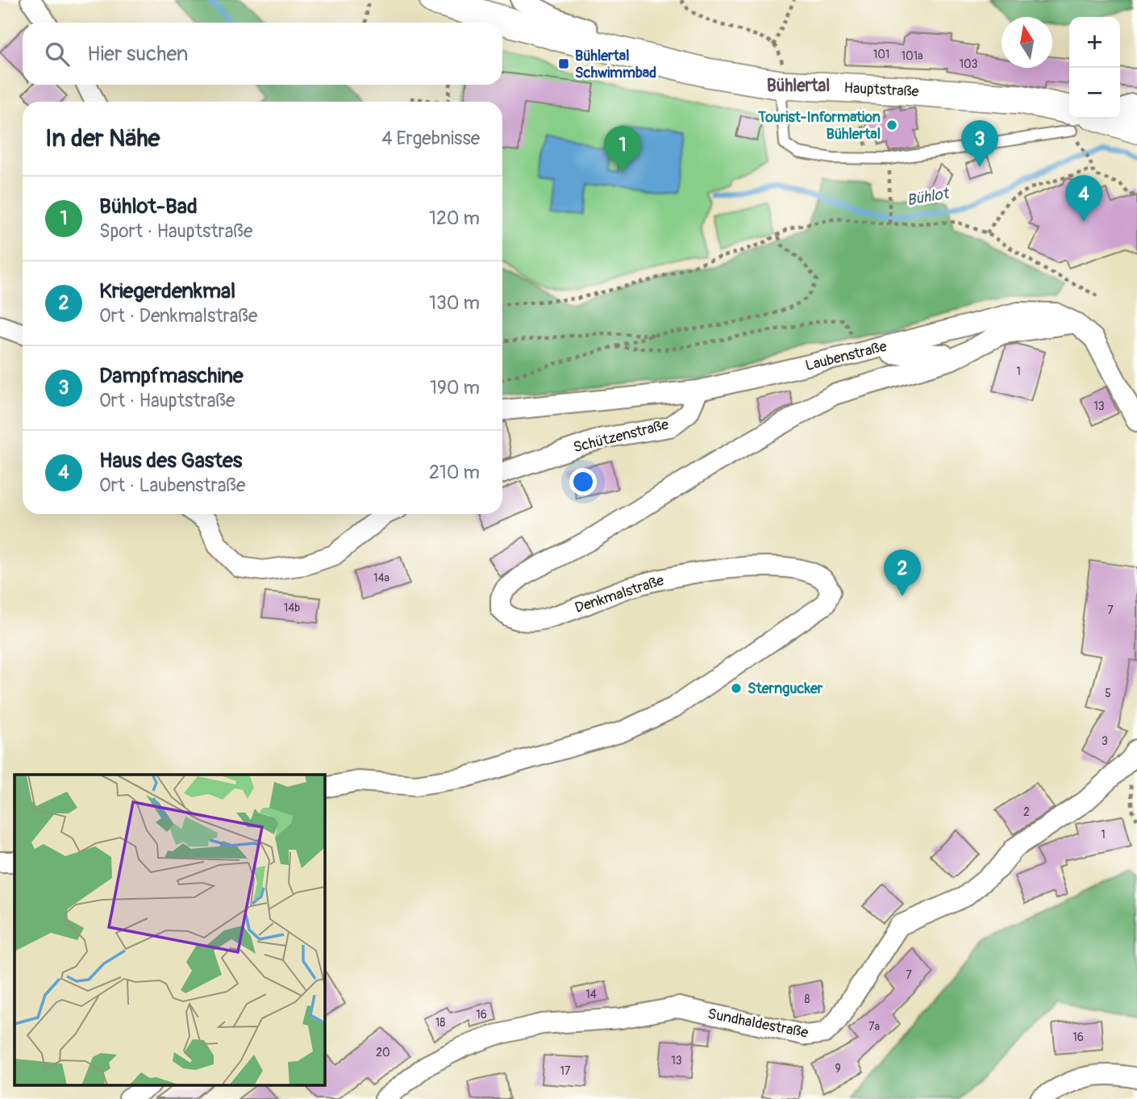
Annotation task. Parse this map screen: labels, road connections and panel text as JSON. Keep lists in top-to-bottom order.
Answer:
{
  "streets": {
    "main road": ["Hauptstraße"],
    "street": [
      "Laubenstraße",
      "Schützenstraße",
      "Denkmalstraße",
      "Sundhaldestraße"
    ]
  },
  "crossings": [
    ["Laubenstraße", "Schützenstraße"],
    ["Laubenstraße", "Denkmalstraße"]
  ],
  "districts": ["Bühlertal"],
  "water": ["Bühlot"],
  "places": {
    "transit": ["Bühlertal Schwimmbad"],
    "other": ["Tourist-Information Bühlertal", "Sterngucker"]
  },
  "house_numbers": [
    "101",
    "101a",
    "103",
    "1",
    "13",
    "14a",
    "14b",
    "7",
    "5",
    "3",
    "2",
    "1",
    "7",
    "14",
    "8",
    "16",
    "18",
    "7a",
    "16",
    "20",
    "13",
    "9",
    "17"
  ],
  "north": "top",
  "page": {
    "map_buttons": ["+", "−"],
    "search": "Hier suchen",
    "heading": ["In der Nähe", "4 Ergebnisse"],
    "pins": [
      "3",
      "1",
      "4",
      "2"
    ],
    "list": [
      {
        "mark": "1",
        "name": "Bühlot-Bad",
        "note": "Sport · Hauptstraße",
        "value": "120 m"
      },
      {
        "mark": "2",
        "name": "Kriegerdenkmal",
        "note": "Ort · Denkmalstraße",
        "value": "130 m"
      },
      {
        "mark": "3",
        "name": "Dampfmaschine",
        "note": "Ort · Hauptstraße",
        "value": "190 m"
      },
      {
        "mark": "4",
        "name": "Haus des Gastes",
        "note": "Ort · Laubenstraße",
        "value": "210 m"
      }
    ]
  }
}
